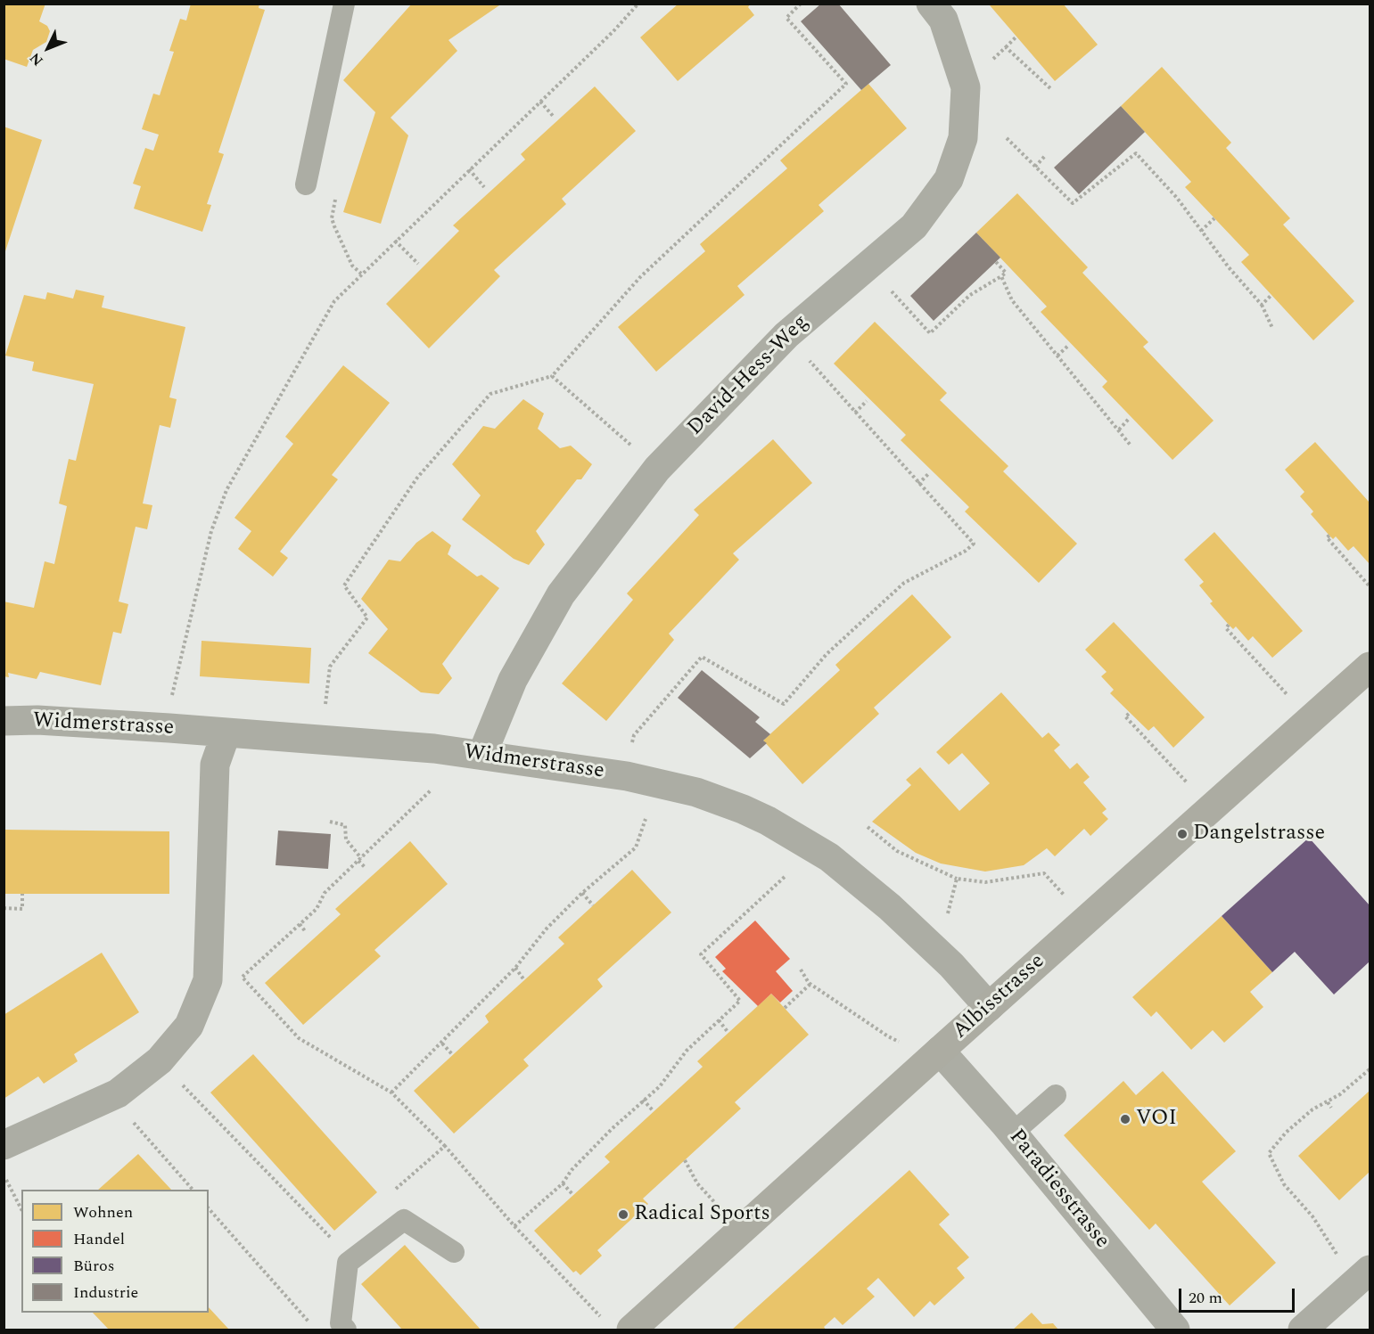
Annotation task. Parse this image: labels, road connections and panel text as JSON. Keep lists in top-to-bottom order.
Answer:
{
  "streets": {
    "main road": ["Albisstrasse"],
    "street": ["David-Hess-Weg", "Widmerstrasse", "Paradiesstrasse"]
  },
  "crossings": [
    ["David-Hess-Weg", "Widmerstrasse"],
    ["Widmerstrasse", "Albisstrasse"],
    ["Albisstrasse", "Paradiesstrasse"]
  ],
  "places": ["Dangelstrasse", "VOI", "Radical Sports"],
  "legend": [
    "Wohnen",
    "Handel",
    "Büros",
    "Industrie"
  ],
  "scale_bar": "20 m",
  "north": "bottom left"
}
